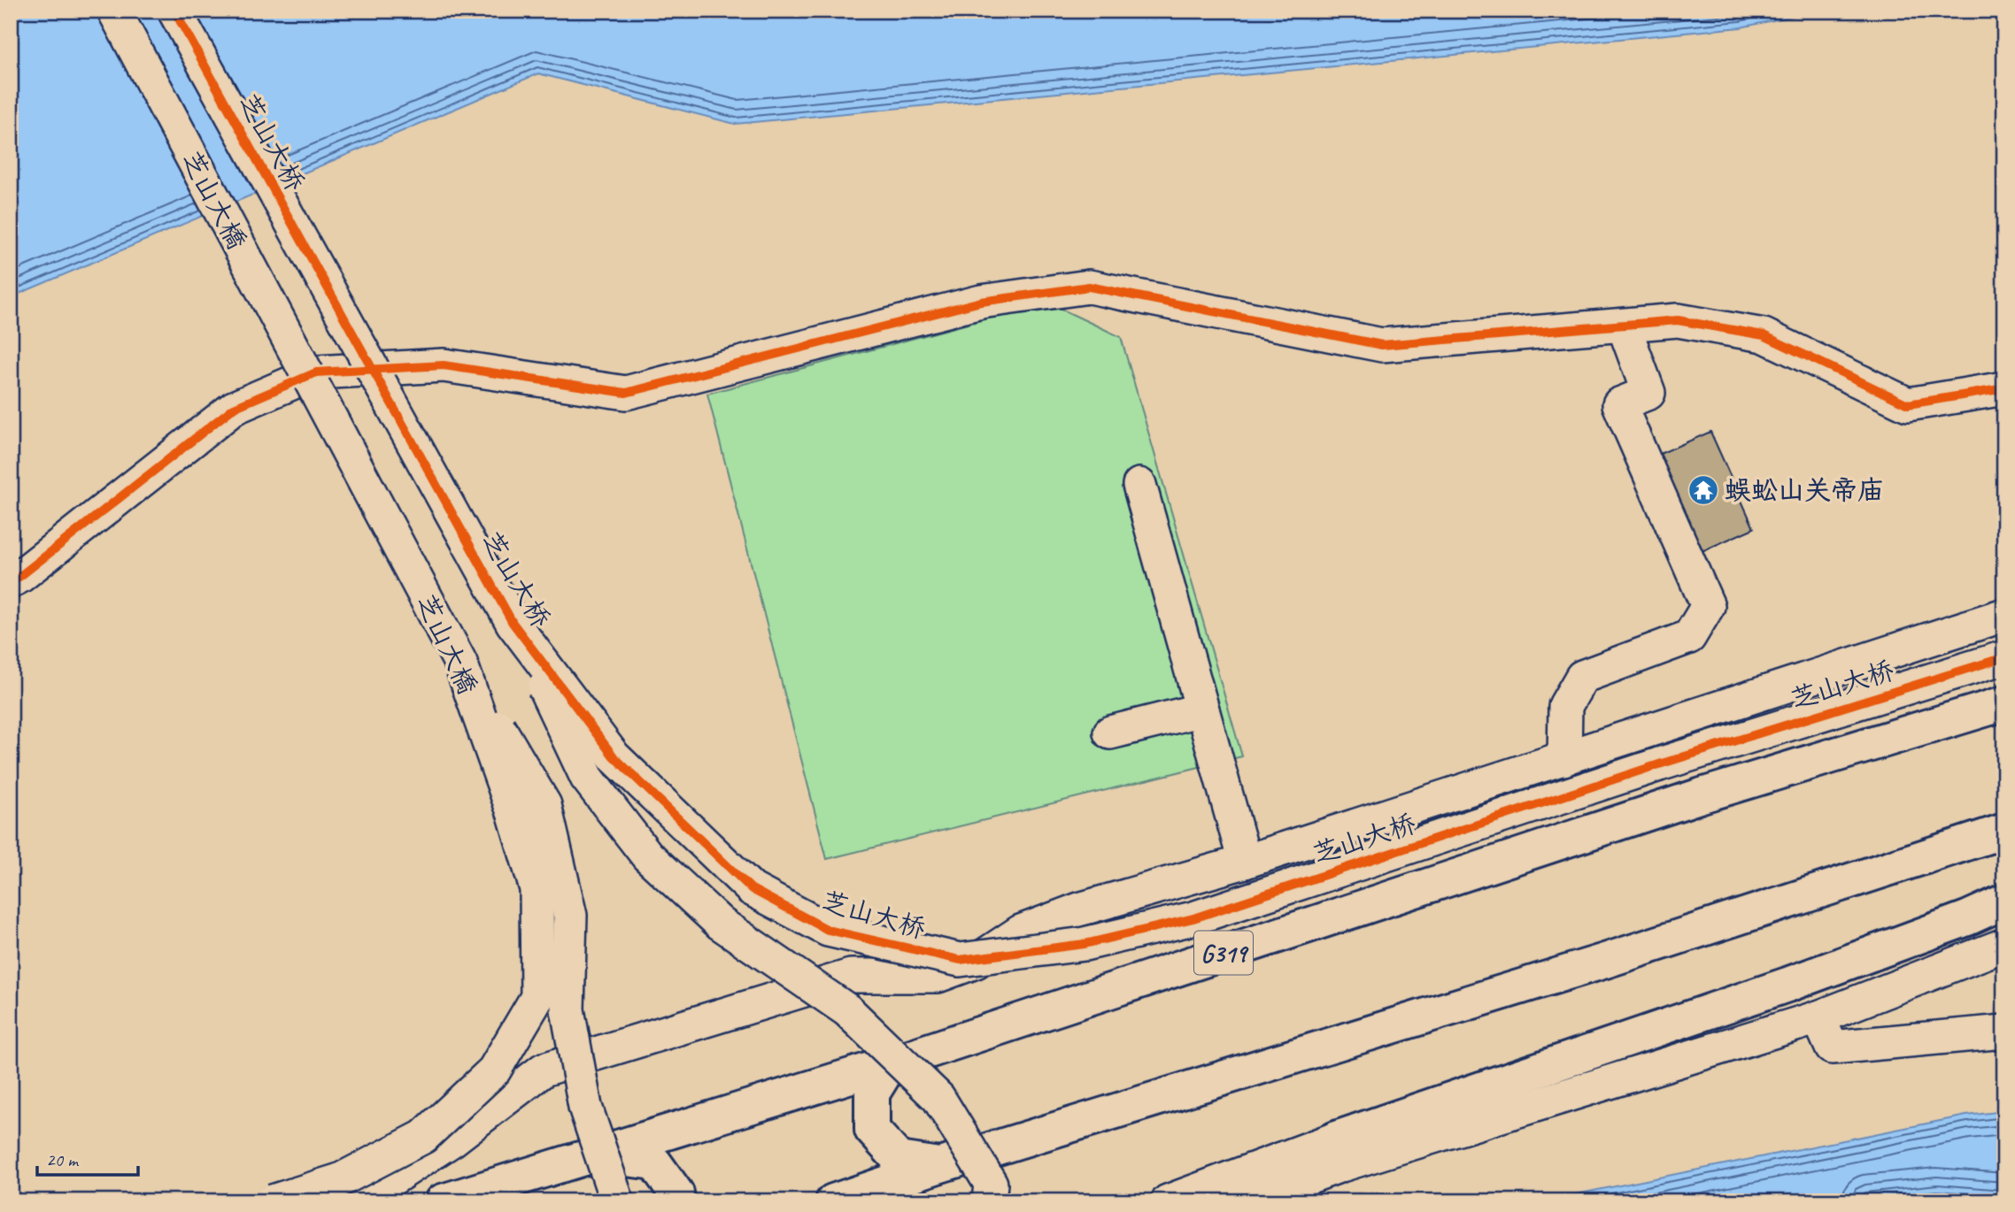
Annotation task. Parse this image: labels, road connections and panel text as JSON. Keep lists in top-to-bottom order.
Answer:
{
  "streets": {
    "highway": ["G319"],
    "street": ["芝山大桥", "芝山大橋"]
  },
  "places": {
    "temple": ["蜈蚣山关帝庙"]
  },
  "scale_bar": "20 m"
}
